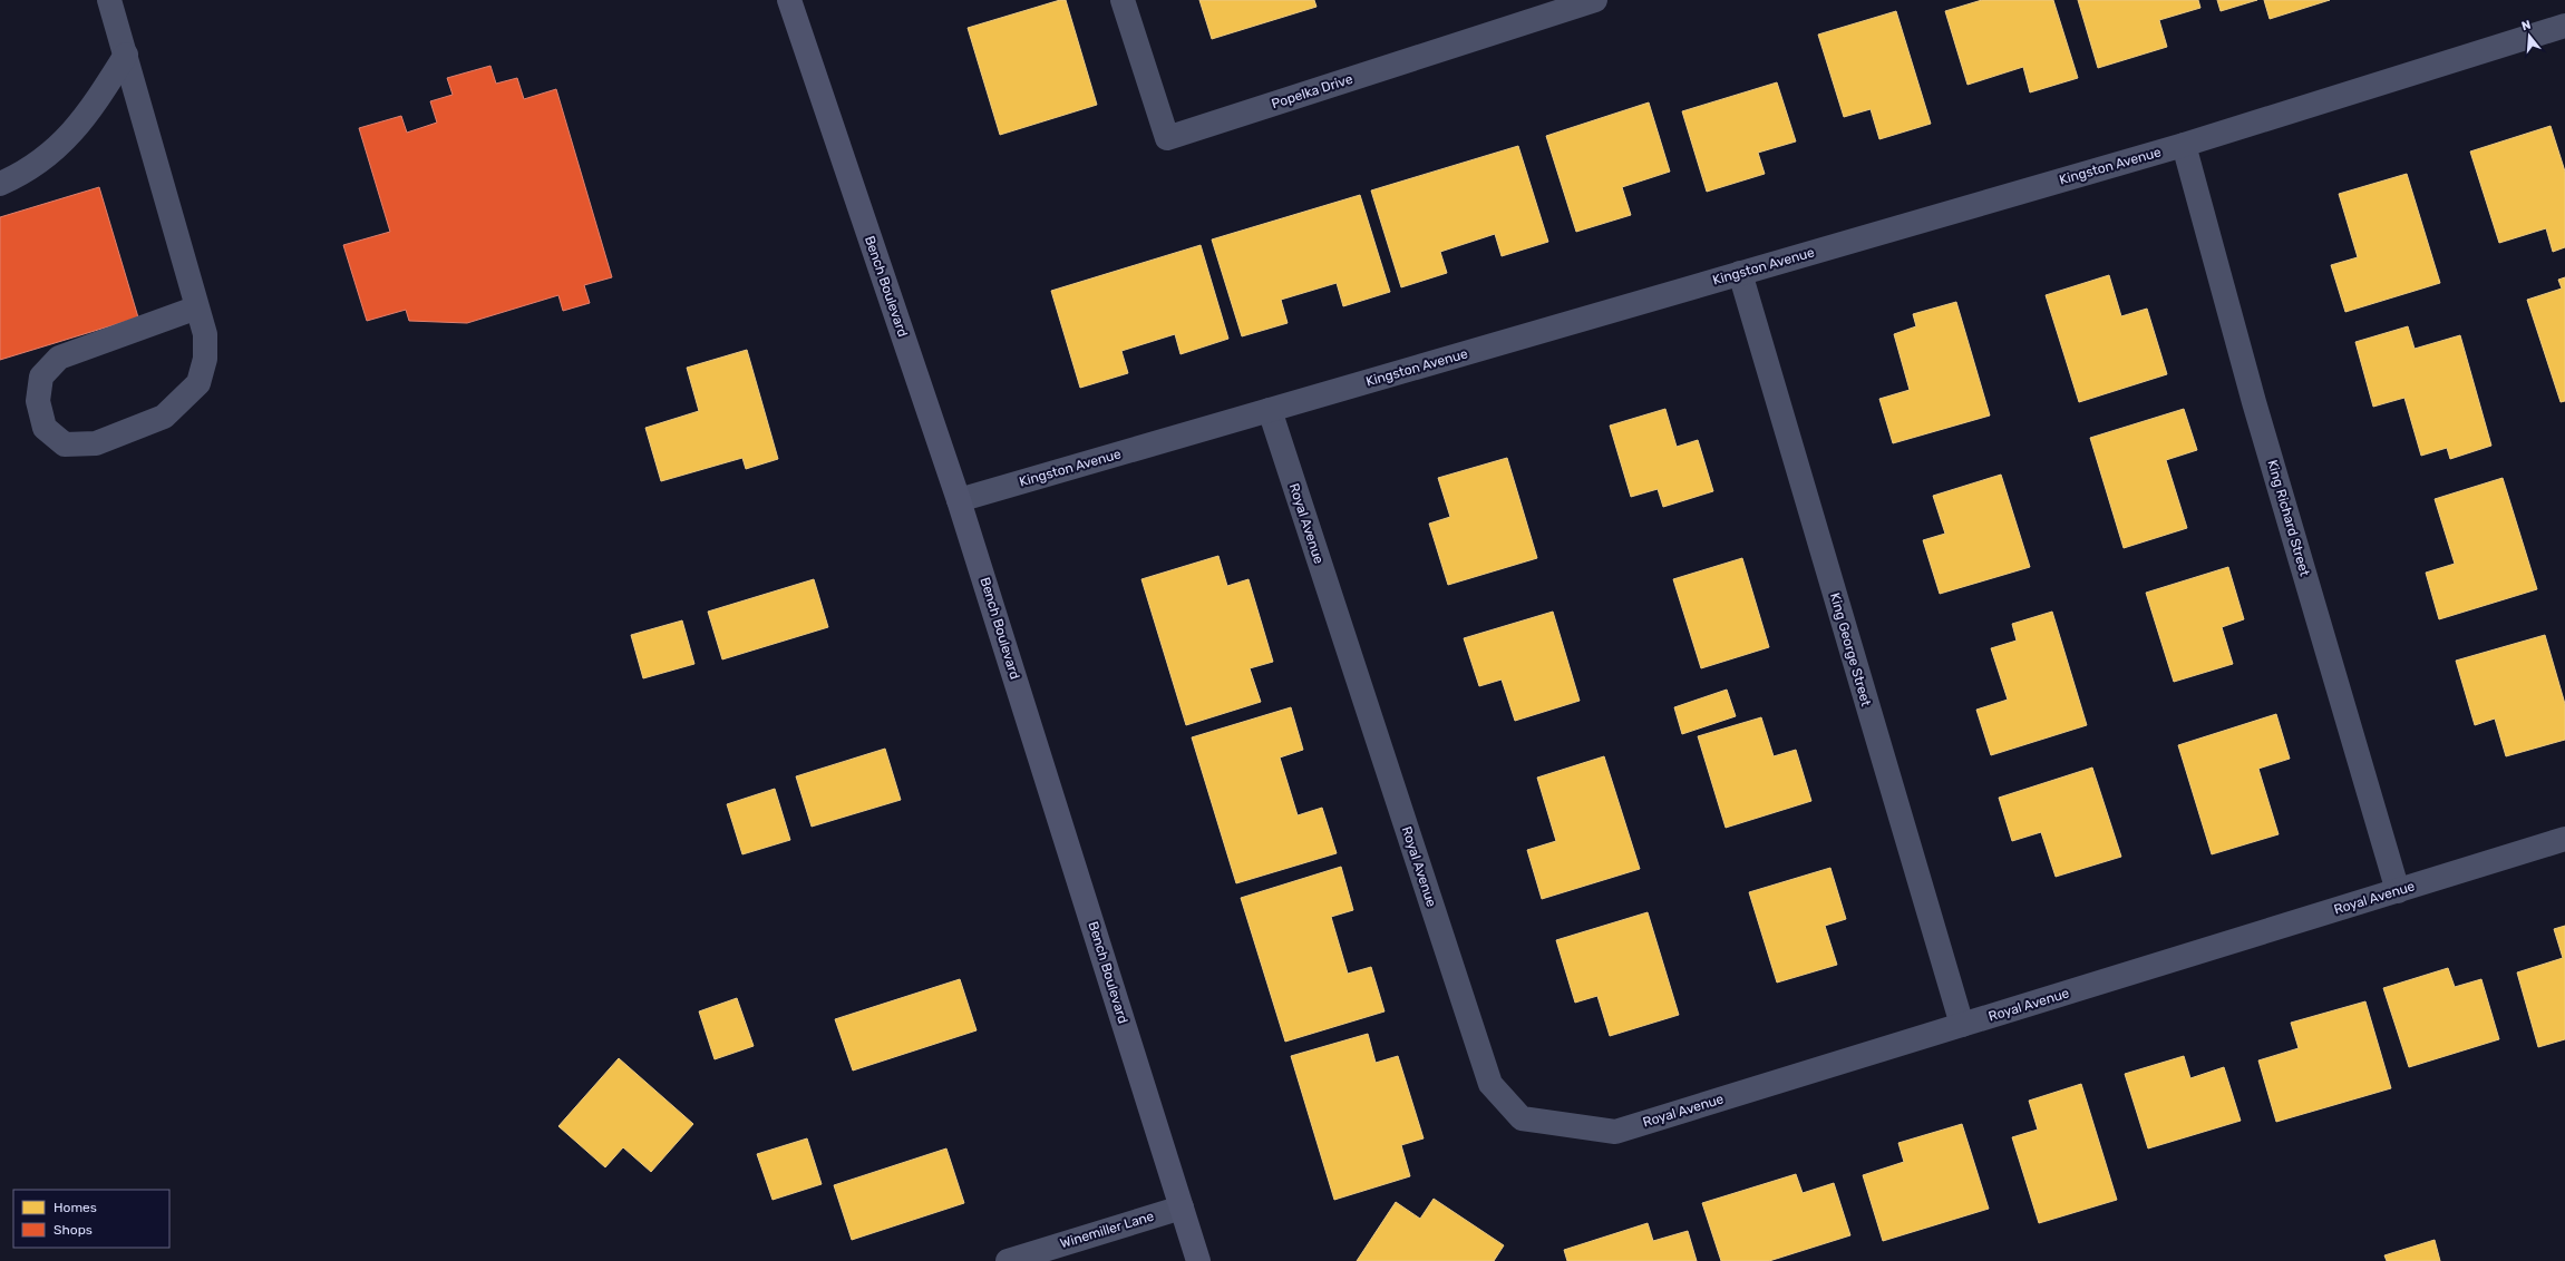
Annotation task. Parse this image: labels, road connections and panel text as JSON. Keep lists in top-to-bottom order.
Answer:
{
  "streets": {
    "main road": ["Bench Boulevard"],
    "street": [
      "Popelka Drive",
      "Kingston Avenue",
      "King Richard Street",
      "Royal Avenue",
      "King George Street",
      "Winemiller Lane"
    ]
  },
  "crossings": [
    ["Kingston Avenue", "Bench Boulevard"],
    ["Kingston Avenue", "King Richard Street"],
    ["Kingston Avenue", "Royal Avenue"],
    ["Kingston Avenue", "King George Street"],
    ["Bench Boulevard", "Winemiller Lane"],
    ["King Richard Street", "Royal Avenue"],
    ["Royal Avenue", "King George Street"]
  ],
  "legend": ["Homes", "Shops"],
  "north": "top"
}
